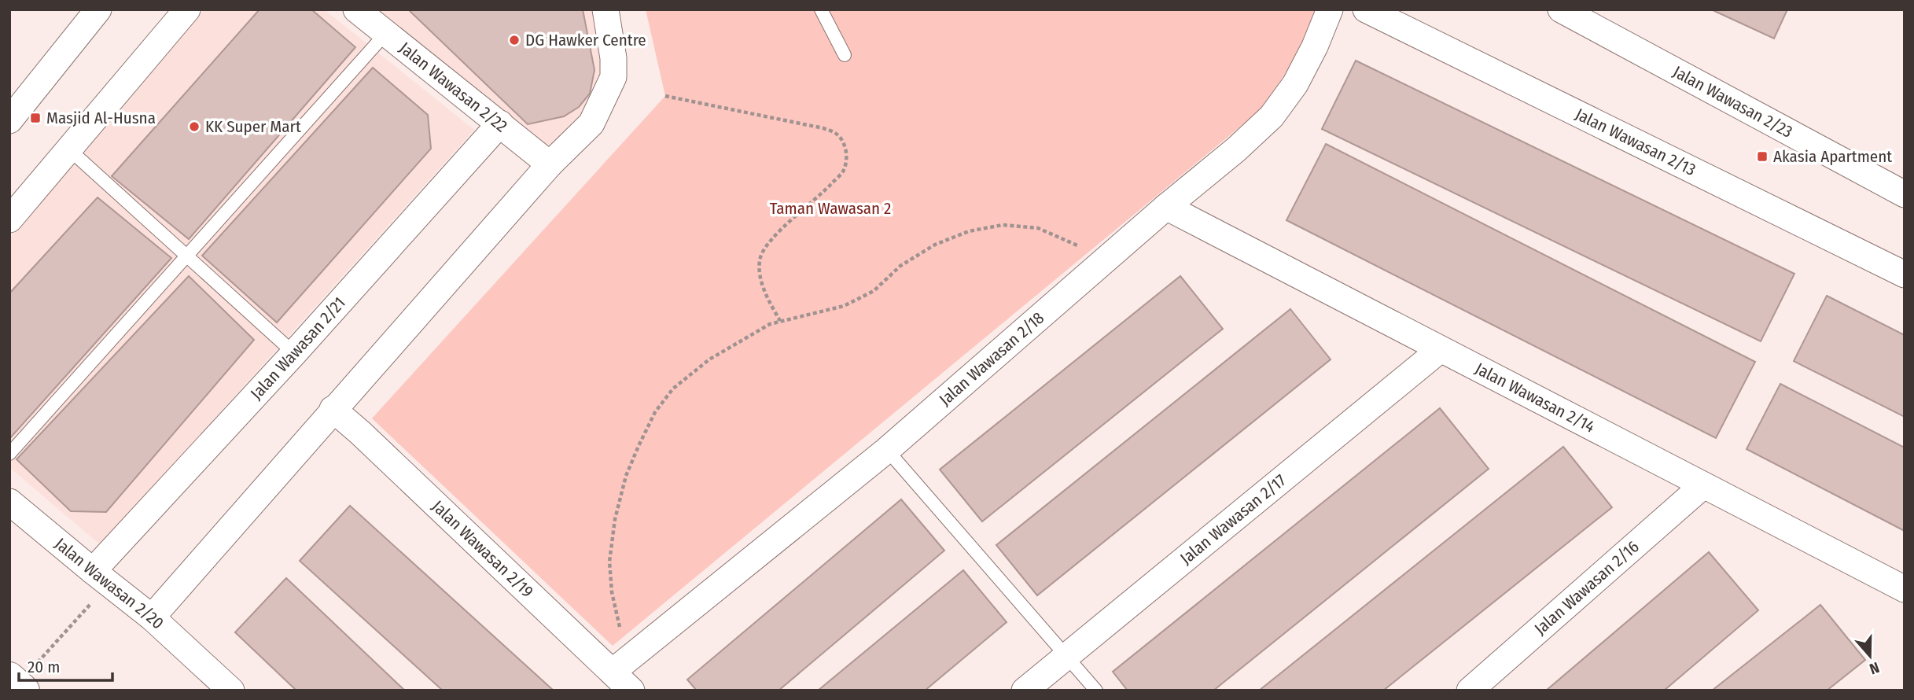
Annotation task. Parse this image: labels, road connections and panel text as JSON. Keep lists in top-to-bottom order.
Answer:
{
  "streets": {
    "street": [
      "Jalan Wawasan 2/22",
      "Jalan Wawasan 2/23",
      "Jalan Wawasan 2/13",
      "Jalan Wawasan 2/21",
      "Jalan Wawasan 2/18",
      "Jalan Wawasan 2/14",
      "Jalan Wawasan 2/17",
      "Jalan Wawasan 2/19",
      "Jalan Wawasan 2/20",
      "Jalan Wawasan 2/16"
    ]
  },
  "crossings": [
    ["Jalan Wawasan 2/22", "Jalan Wawasan 2/21"],
    ["Jalan Wawasan 2/21", "Jalan Wawasan 2/20"],
    ["Jalan Wawasan 2/18", "Jalan Wawasan 2/14"],
    ["Jalan Wawasan 2/18", "Jalan Wawasan 2/19"],
    ["Jalan Wawasan 2/14", "Jalan Wawasan 2/17"],
    ["Jalan Wawasan 2/14", "Jalan Wawasan 2/16"]
  ],
  "parks": ["Taman Wawasan 2"],
  "places": {
    "other": ["DG Hawker Centre", "KK Super Mart"],
    "transit": ["Masjid Al-Husna", "Akasia Apartment"]
  },
  "scale_bar": "20 m",
  "north": "bottom"
}
